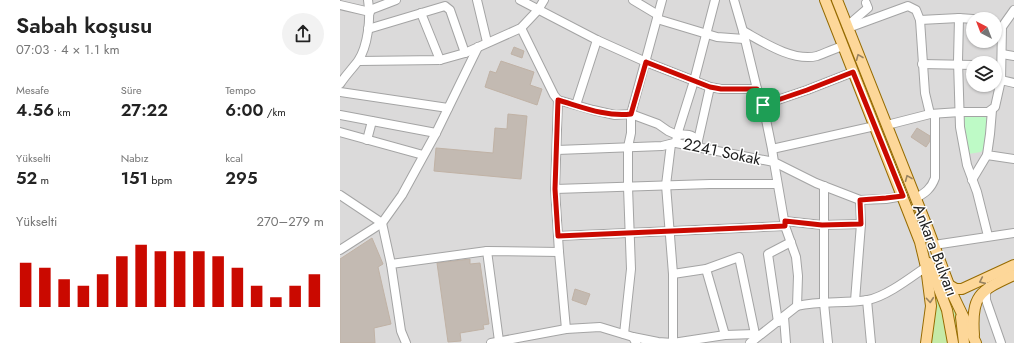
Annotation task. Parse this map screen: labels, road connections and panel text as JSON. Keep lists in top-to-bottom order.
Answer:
{
  "streets": {
    "main road": ["Ankara Bulvarı"],
    "street": ["2241 Sokak"]
  },
  "north": "top left",
  "page": {
    "heading": ["Sabah koşusu", "07:03 · 4 × 1.1 km"],
    "stats": [
      ["Mesafe", "4.56 km"],
      ["Süre", "27:22"],
      ["Tempo", "6:00 /km"],
      ["Yükselti", "52 m"],
      ["Nabız", "151 bpm"],
      ["kcal", "295"]
    ],
    "chart": ["Yükselti", "270–279 m"]
  }
}
